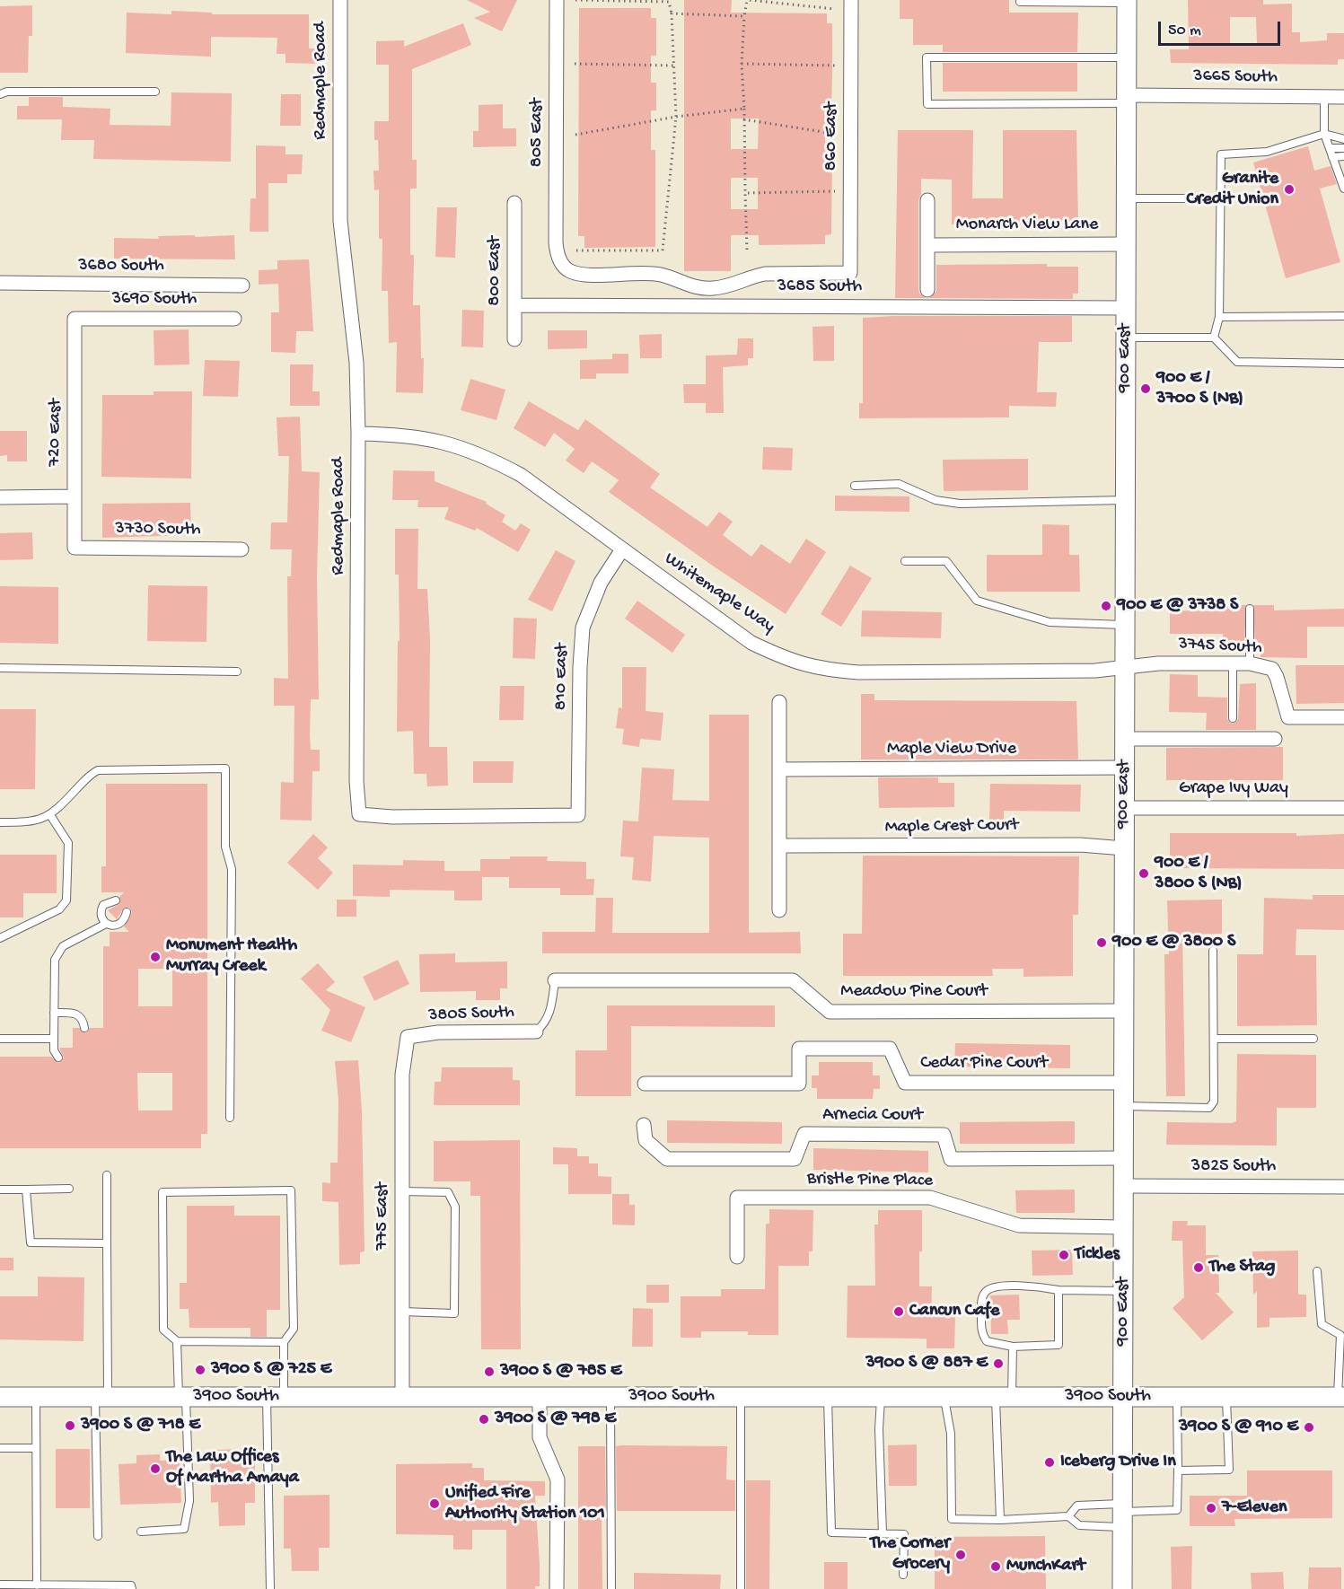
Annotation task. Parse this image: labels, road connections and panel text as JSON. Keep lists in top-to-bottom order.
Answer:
{
  "streets": {
    "main road": ["900 East", "3900 South"],
    "street": [
      "3665 South",
      "Redmaple Road",
      "805 East",
      "860 East",
      "Monarch View Lane",
      "3680 South",
      "800 East",
      "3685 South",
      "3690 South",
      "720 East",
      "3730 South",
      "Whitemaple Way",
      "3745 South",
      "810 East",
      "Maple View Drive",
      "Grape Ivy Way",
      "Maple Crest Court",
      "Meadow Pine Court",
      "3805 South",
      "Cedar Pine Court",
      "Arnecia Court",
      "3825 South",
      "Bristle Pine Place",
      "775 East"
    ]
  },
  "crossings": [
    ["3665 South", "900 East"],
    ["Redmaple Road", "Whitemaple Way"],
    ["Redmaple Road", "810 East"],
    ["805 East", "860 East"],
    ["Monarch View Lane", "900 East"],
    ["800 East", "3685 South"],
    ["3685 South", "900 East"],
    ["3690 South", "720 East"],
    ["900 East", "Whitemaple Way"],
    ["900 East", "3745 South"],
    ["900 East", "Maple View Drive"],
    ["900 East", "Grape Ivy Way"],
    ["900 East", "Maple Crest Court"],
    ["900 East", "Meadow Pine Court"],
    ["900 East", "Cedar Pine Court"],
    ["900 East", "Arnecia Court"],
    ["900 East", "3825 South"],
    ["900 East", "Bristle Pine Place"],
    ["900 East", "3900 South"],
    ["720 East", "3730 South"],
    ["Whitemaple Way", "3745 South"],
    ["Whitemaple Way", "810 East"],
    ["3805 South", "775 East"],
    ["775 East", "3900 South"]
  ],
  "places": [
    "Granite Credit Union",
    "900 E / 3700 S (NB)",
    "900 E @ 3738 S",
    "900 E / 3800 S (NB)",
    "900 E @ 3800 S",
    "Monument Health Murray Creek",
    "Tickles",
    "The Stag",
    "Cancun Cafe",
    "3900 S @ 887 E",
    "3900 S @ 725 E",
    "3900 S @ 785 E",
    "3900 S @ 798 E",
    "3900 S @ 718 E",
    "3900 S @ 910 E",
    "Iceberg Drive In",
    "The Law Offices Of Martha Amaya",
    "Unified Fire Authority Station 101",
    "7-Eleven",
    "The Corner Grocery",
    "MunchKart"
  ],
  "scale_bar": "50 m"
}
